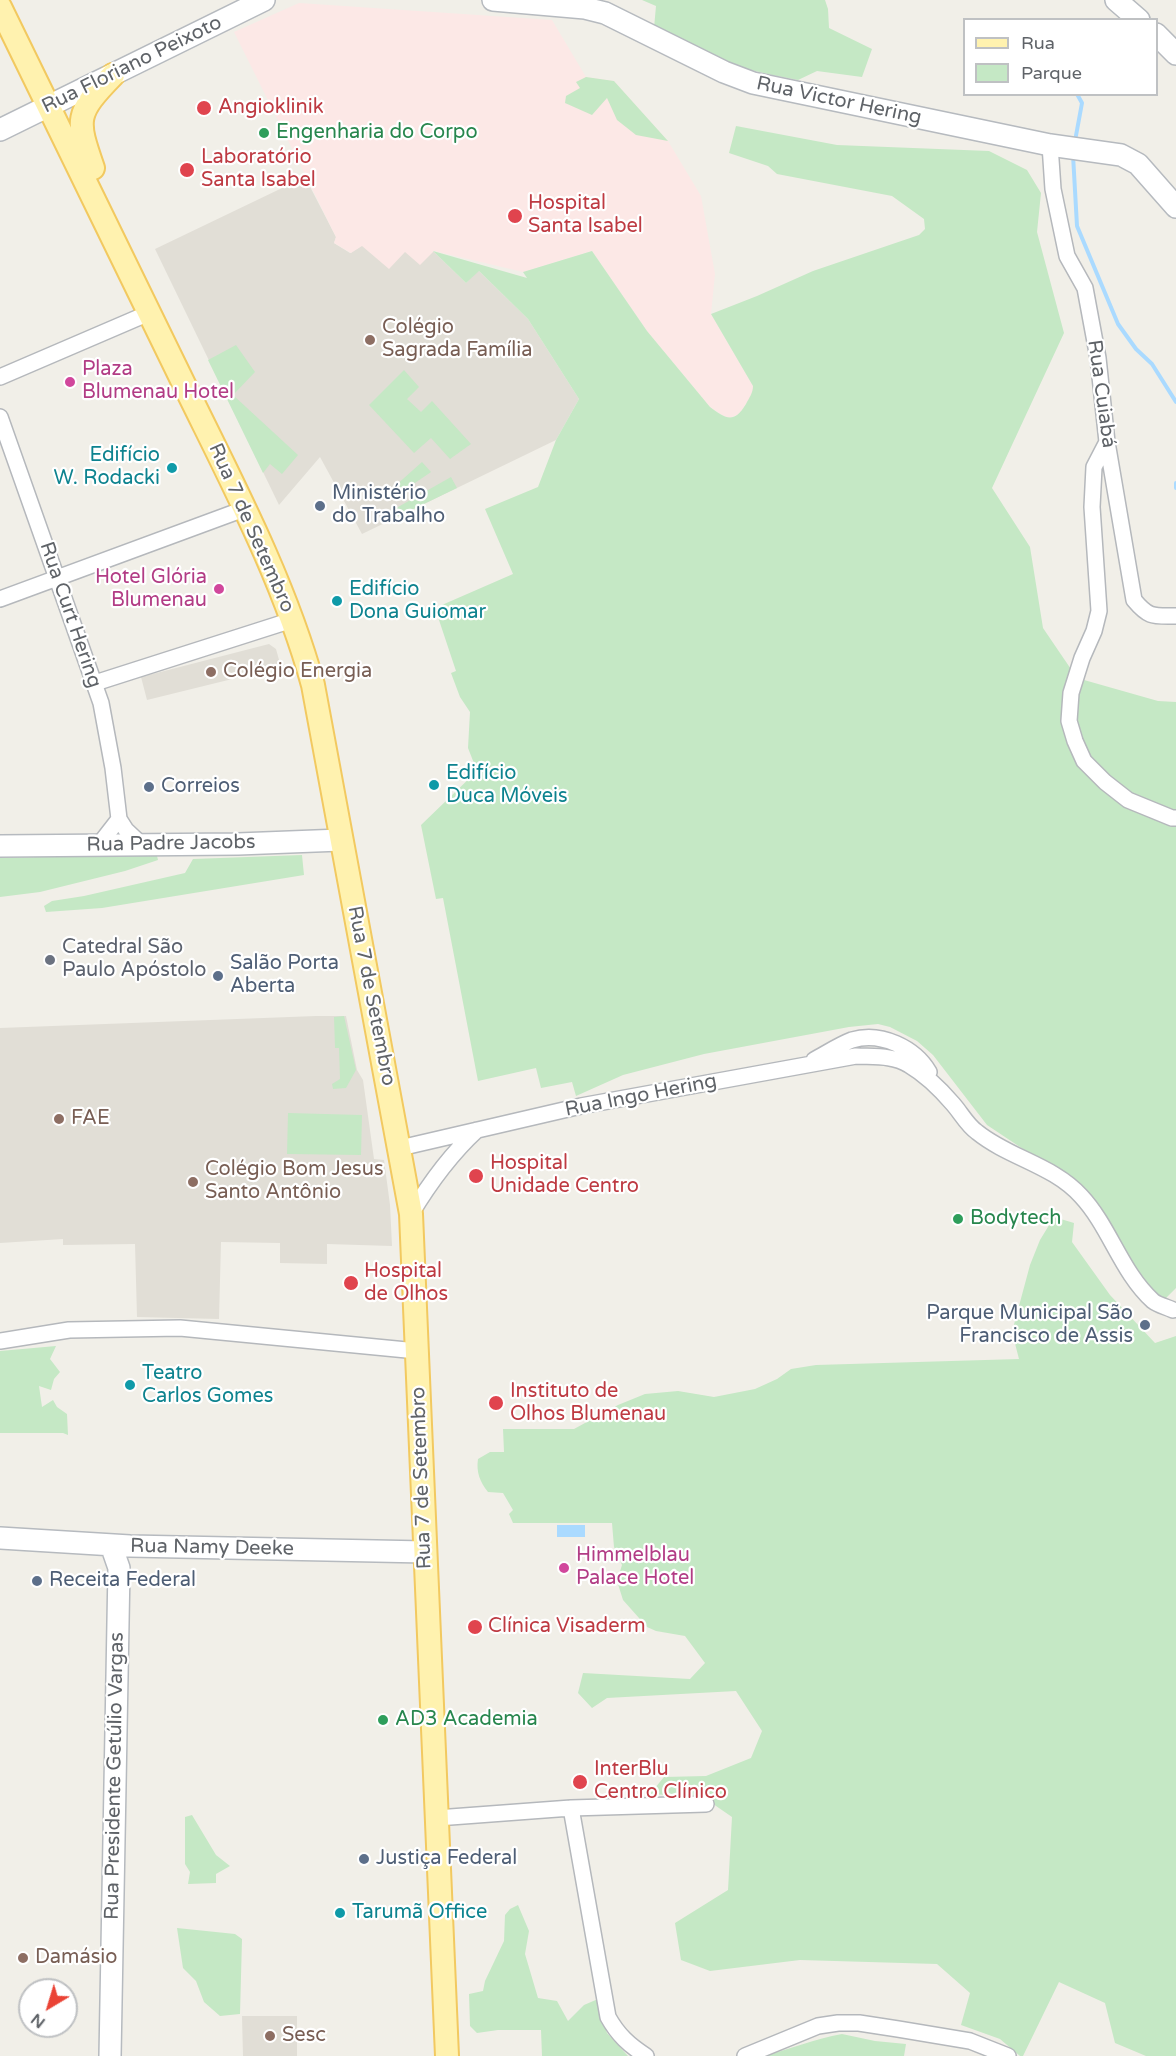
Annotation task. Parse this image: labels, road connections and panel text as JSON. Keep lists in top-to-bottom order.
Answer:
{
  "streets": {
    "main road": ["Rua 7 de Setembro"],
    "street": [
      "Rua Floriano Peixoto",
      "Rua Victor Hering",
      "Rua Cuiabá",
      "Rua Curt Hering",
      "Rua Padre Jacobs",
      "Rua Ingo Hering",
      "Rua Namy Deeke",
      "Rua Presidente Getúlio Vargas"
    ]
  },
  "crossings": [
    ["Rua Floriano Peixoto", "Rua 7 de Setembro"],
    ["Rua Victor Hering", "Rua Cuiabá"],
    ["Rua 7 de Setembro", "Rua Padre Jacobs"],
    ["Rua 7 de Setembro", "Rua Ingo Hering"],
    ["Rua 7 de Setembro", "Rua Namy Deeke"],
    ["Rua Namy Deeke", "Rua Presidente Getúlio Vargas"]
  ],
  "places": [
    "Angioklinik",
    "Engenharia do Corpo",
    "Laboratório Santa Isabel",
    "Hospital Santa Isabel",
    "Colégio Sagrada Família",
    "Plaza Blumenau Hotel",
    "Edifício W. Rodacki",
    "Ministério do Trabalho",
    "Hotel Glória Blumenau",
    "Edifício Dona Guiomar",
    "Colégio Energia",
    "Edifício Duca Móveis",
    "Correios",
    "Catedral São Paulo Apóstolo",
    "Salão Porta Aberta",
    "FAE",
    "Hospital Unidade Centro",
    "Colégio Bom Jesus Santo Antônio",
    "Bodytech",
    "Hospital de Olhos",
    "Parque Municipal São Francisco de Assis",
    "Teatro Carlos Gomes",
    "Instituto de Olhos Blumenau",
    "Himmelblau Palace Hotel",
    "Receita Federal",
    "Clínica Visaderm",
    "AD3 Academia",
    "InterBlu Centro Clínico",
    "Justiça Federal",
    "Tarumã Office",
    "Damásio",
    "Sesc"
  ],
  "legend": ["Rua", "Parque"],
  "north": "bottom left"
}
